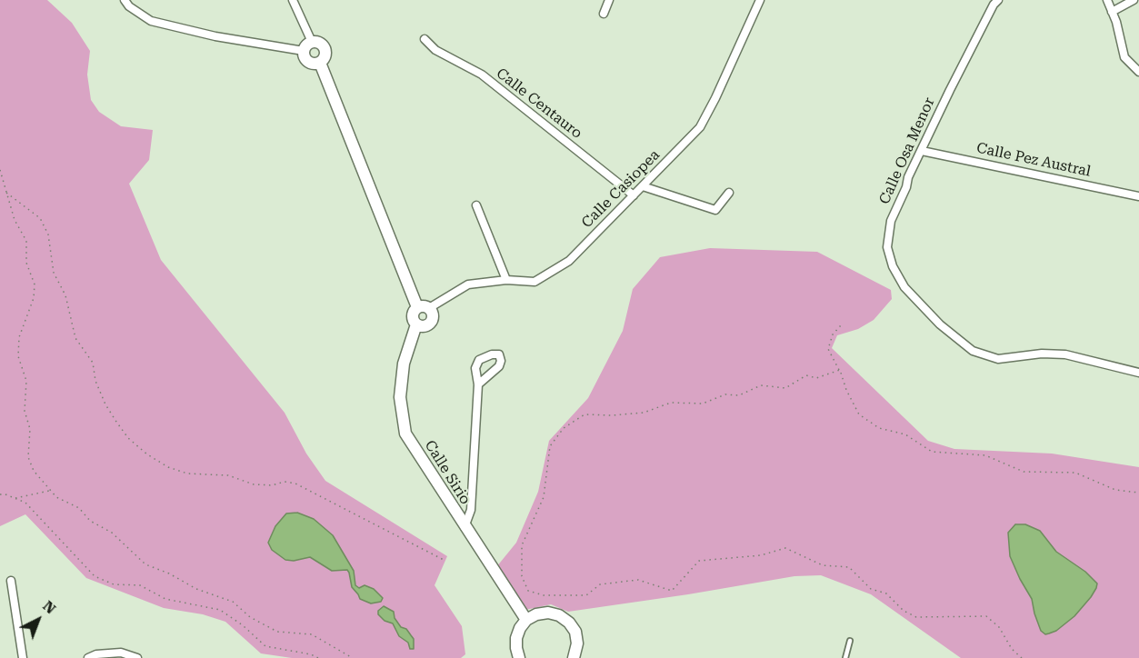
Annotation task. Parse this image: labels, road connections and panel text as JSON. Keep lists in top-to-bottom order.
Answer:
{
  "streets": {
    "street": [
      "Calle Centauro",
      "Calle Osa Menor",
      "Calle Pez Austral",
      "Calle Casiopea",
      "Calle Sirio"
    ]
  },
  "crossings": [
    ["Calle Centauro", "Calle Casiopea"],
    ["Calle Osa Menor", "Calle Pez Austral"],
    ["Calle Casiopea", "Calle Sirio"]
  ],
  "north": "top right"
}
